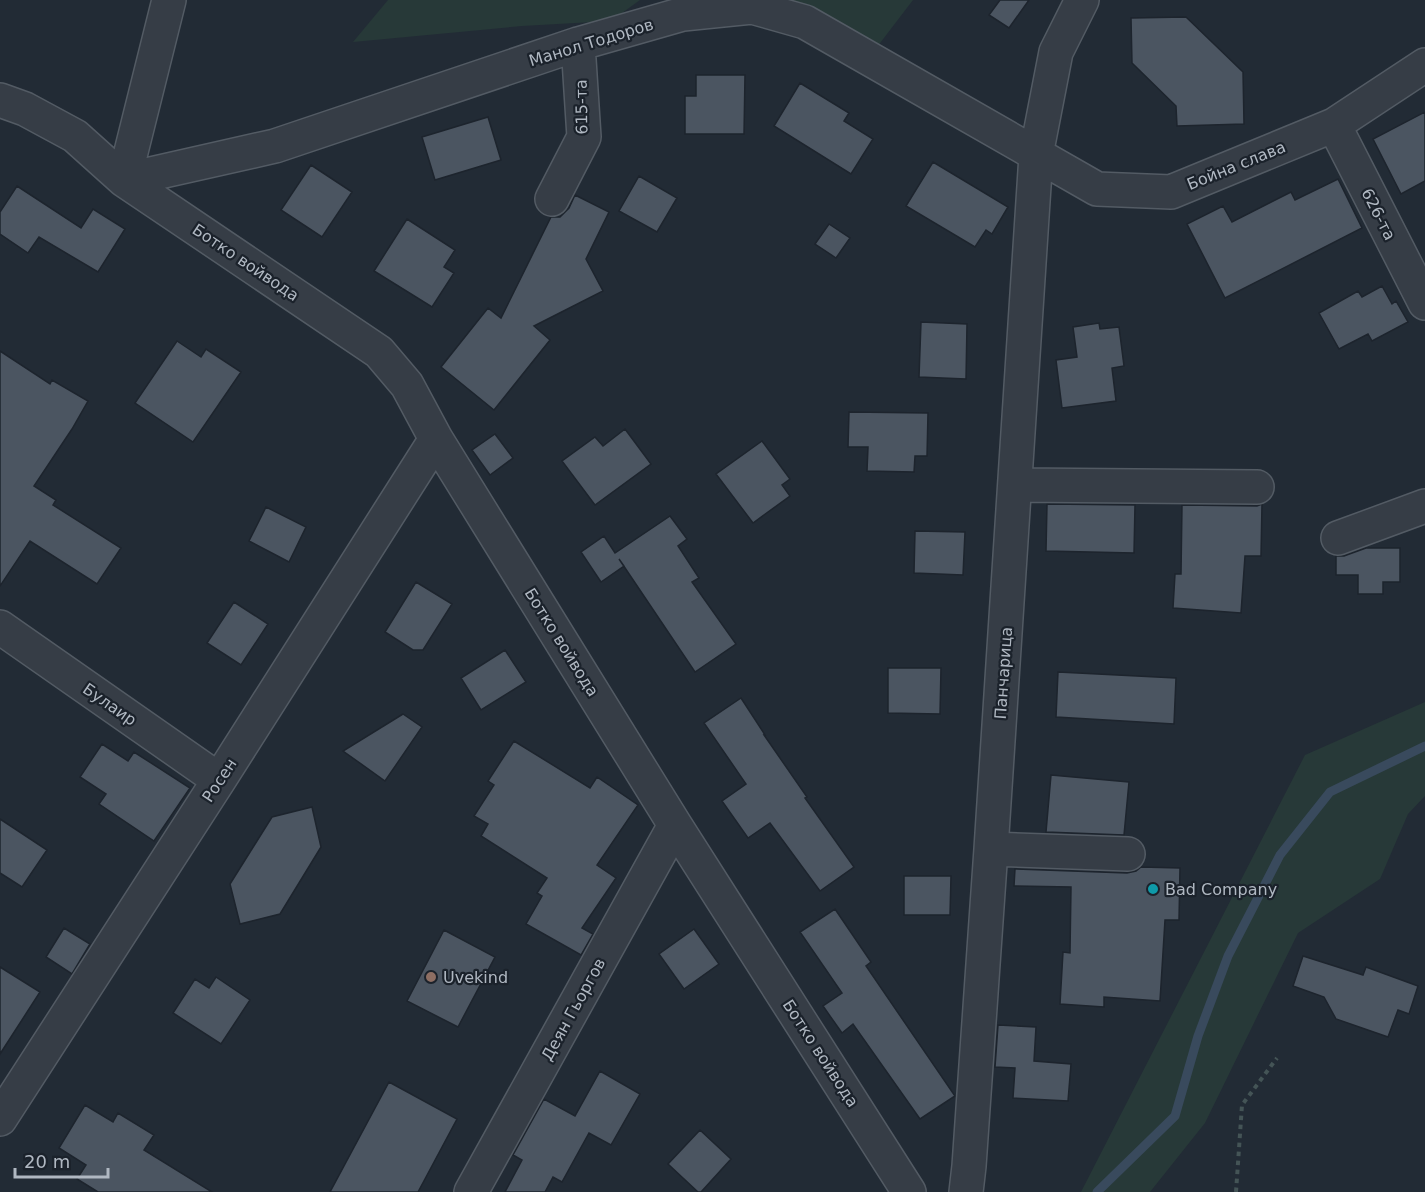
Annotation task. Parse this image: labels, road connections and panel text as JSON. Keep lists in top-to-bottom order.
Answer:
{
  "streets": {
    "street": [
      "Манол Тодоров",
      "615-та",
      "Бойна слава",
      "626-та",
      "Ботко войвода",
      "Панчарица",
      "Булаир",
      "Росен",
      "Деян Гьоргов"
    ]
  },
  "crossings": [
    ["Манол Тодоров", "615-та"],
    ["Манол Тодоров", "Бойна слава"],
    ["Манол Тодоров", "Ботко войвода"],
    ["Манол Тодоров", "Панчарица"],
    ["Бойна слава", "626-та"],
    ["Бойна слава", "Панчарица"],
    ["Ботко войвода", "Росен"],
    ["Ботко войвода", "Деян Гьоргов"],
    ["Булаир", "Росен"]
  ],
  "places": ["Bad Company", "Uvekind"],
  "scale_bar": "20 m"
}
